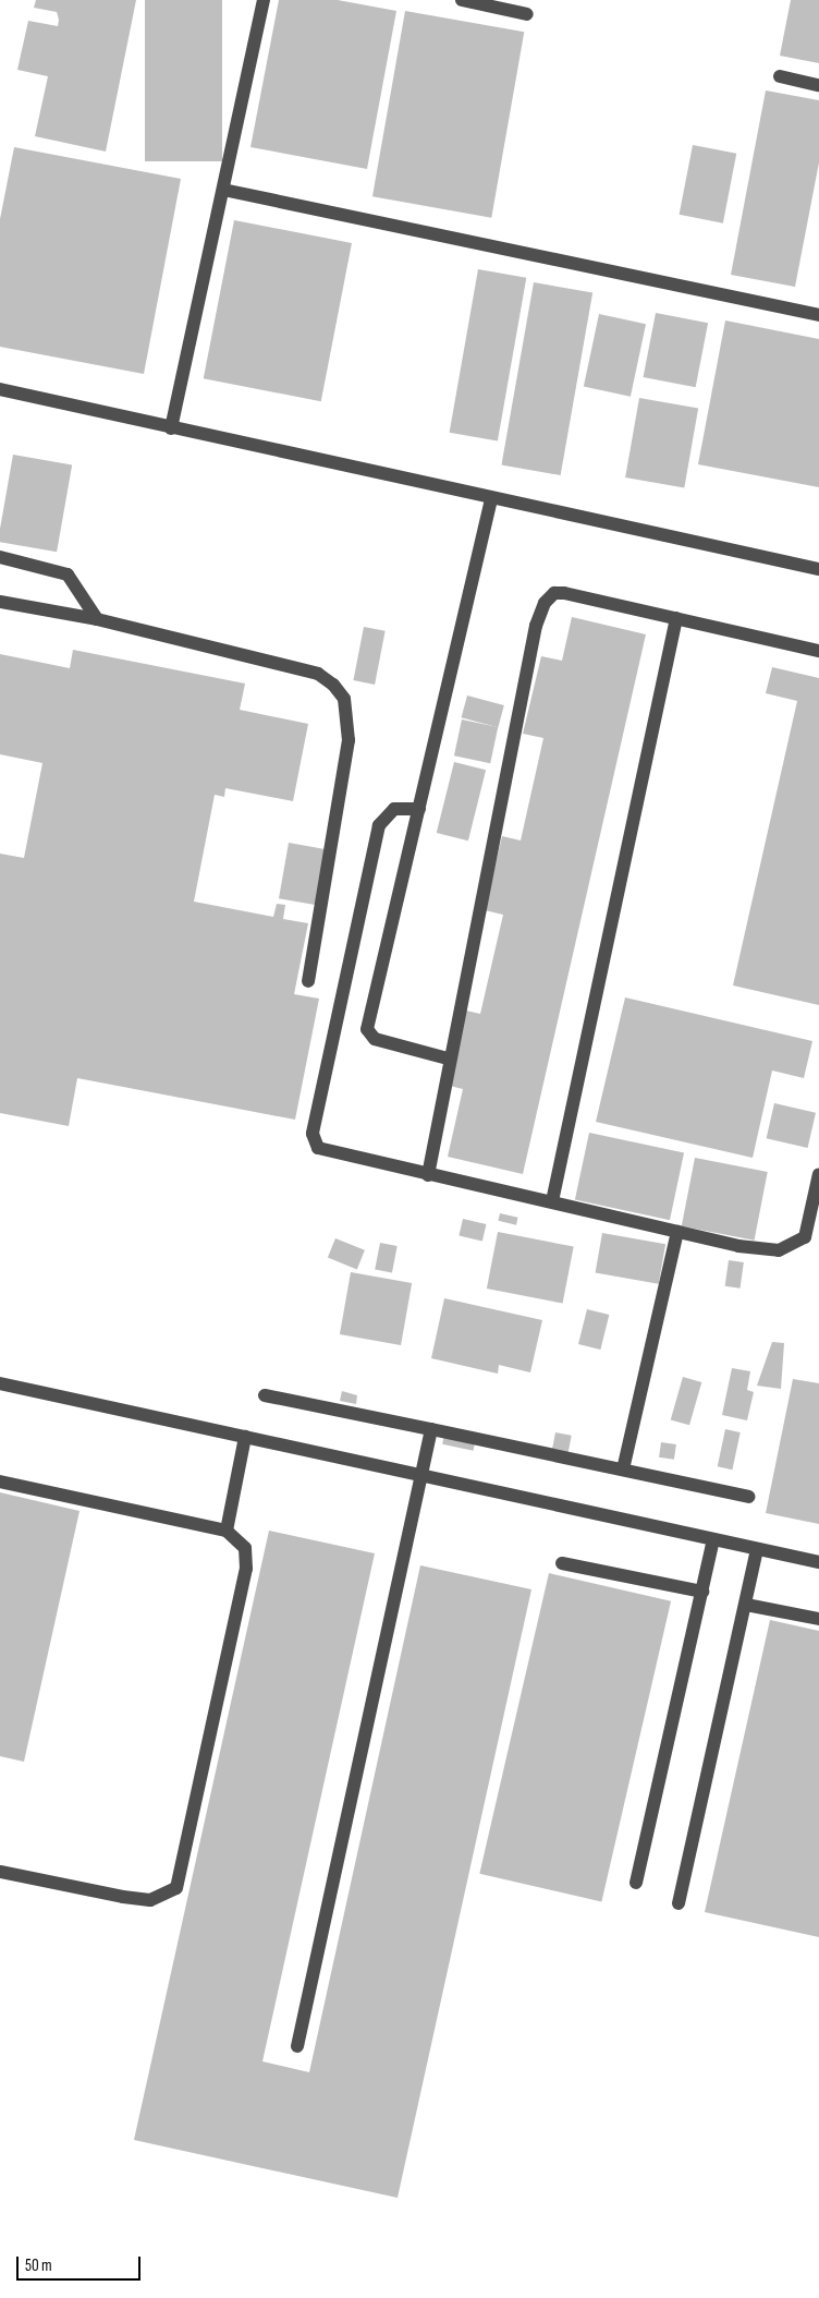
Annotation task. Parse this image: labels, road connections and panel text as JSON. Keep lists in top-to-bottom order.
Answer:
{
  "scale_bar": "50 m"
}
